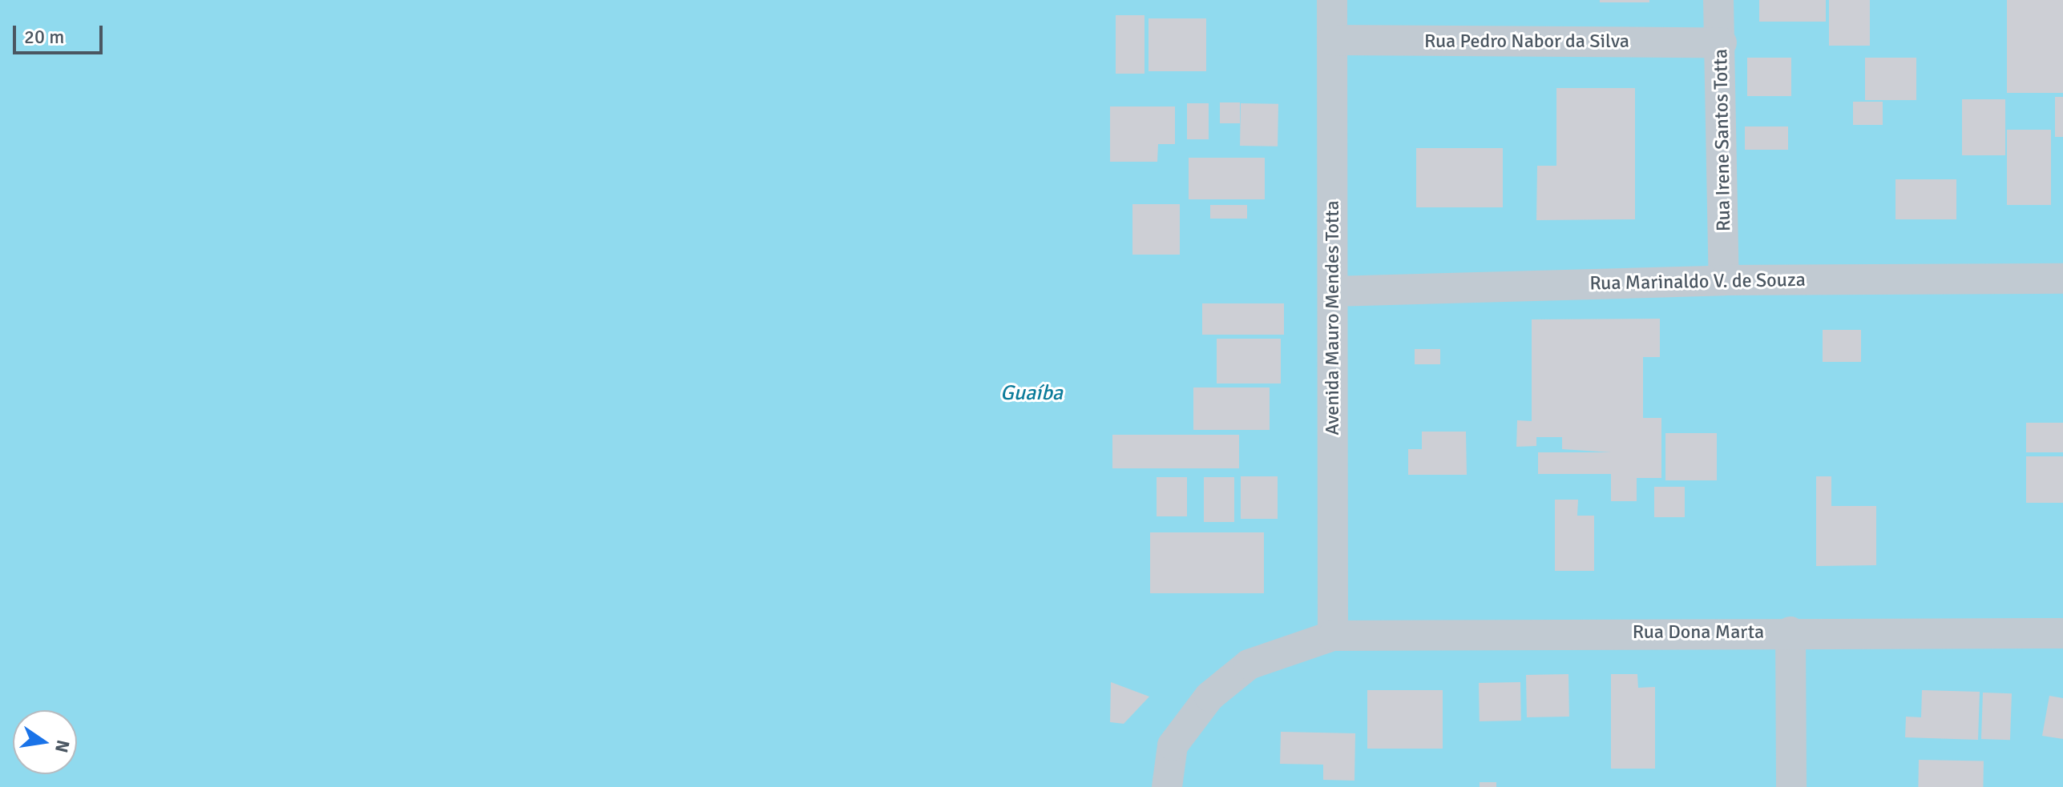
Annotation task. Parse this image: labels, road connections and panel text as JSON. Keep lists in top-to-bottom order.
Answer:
{
  "streets": {
    "street": [
      "Rua Pedro Nabor da Silva",
      "Rua Irene Santos Totta",
      "Rua Marinaldo V. de Souza",
      "Avenida Mauro Mendes Totta",
      "Rua Dona Marta"
    ]
  },
  "crossings": [
    ["Rua Pedro Nabor da Silva", "Rua Irene Santos Totta"],
    ["Rua Pedro Nabor da Silva", "Avenida Mauro Mendes Totta"],
    ["Rua Irene Santos Totta", "Rua Marinaldo V. de Souza"],
    ["Rua Marinaldo V. de Souza", "Avenida Mauro Mendes Totta"],
    ["Avenida Mauro Mendes Totta", "Rua Dona Marta"]
  ],
  "water": ["Guaíba"],
  "scale_bar": "20 m",
  "north": "right"
}
